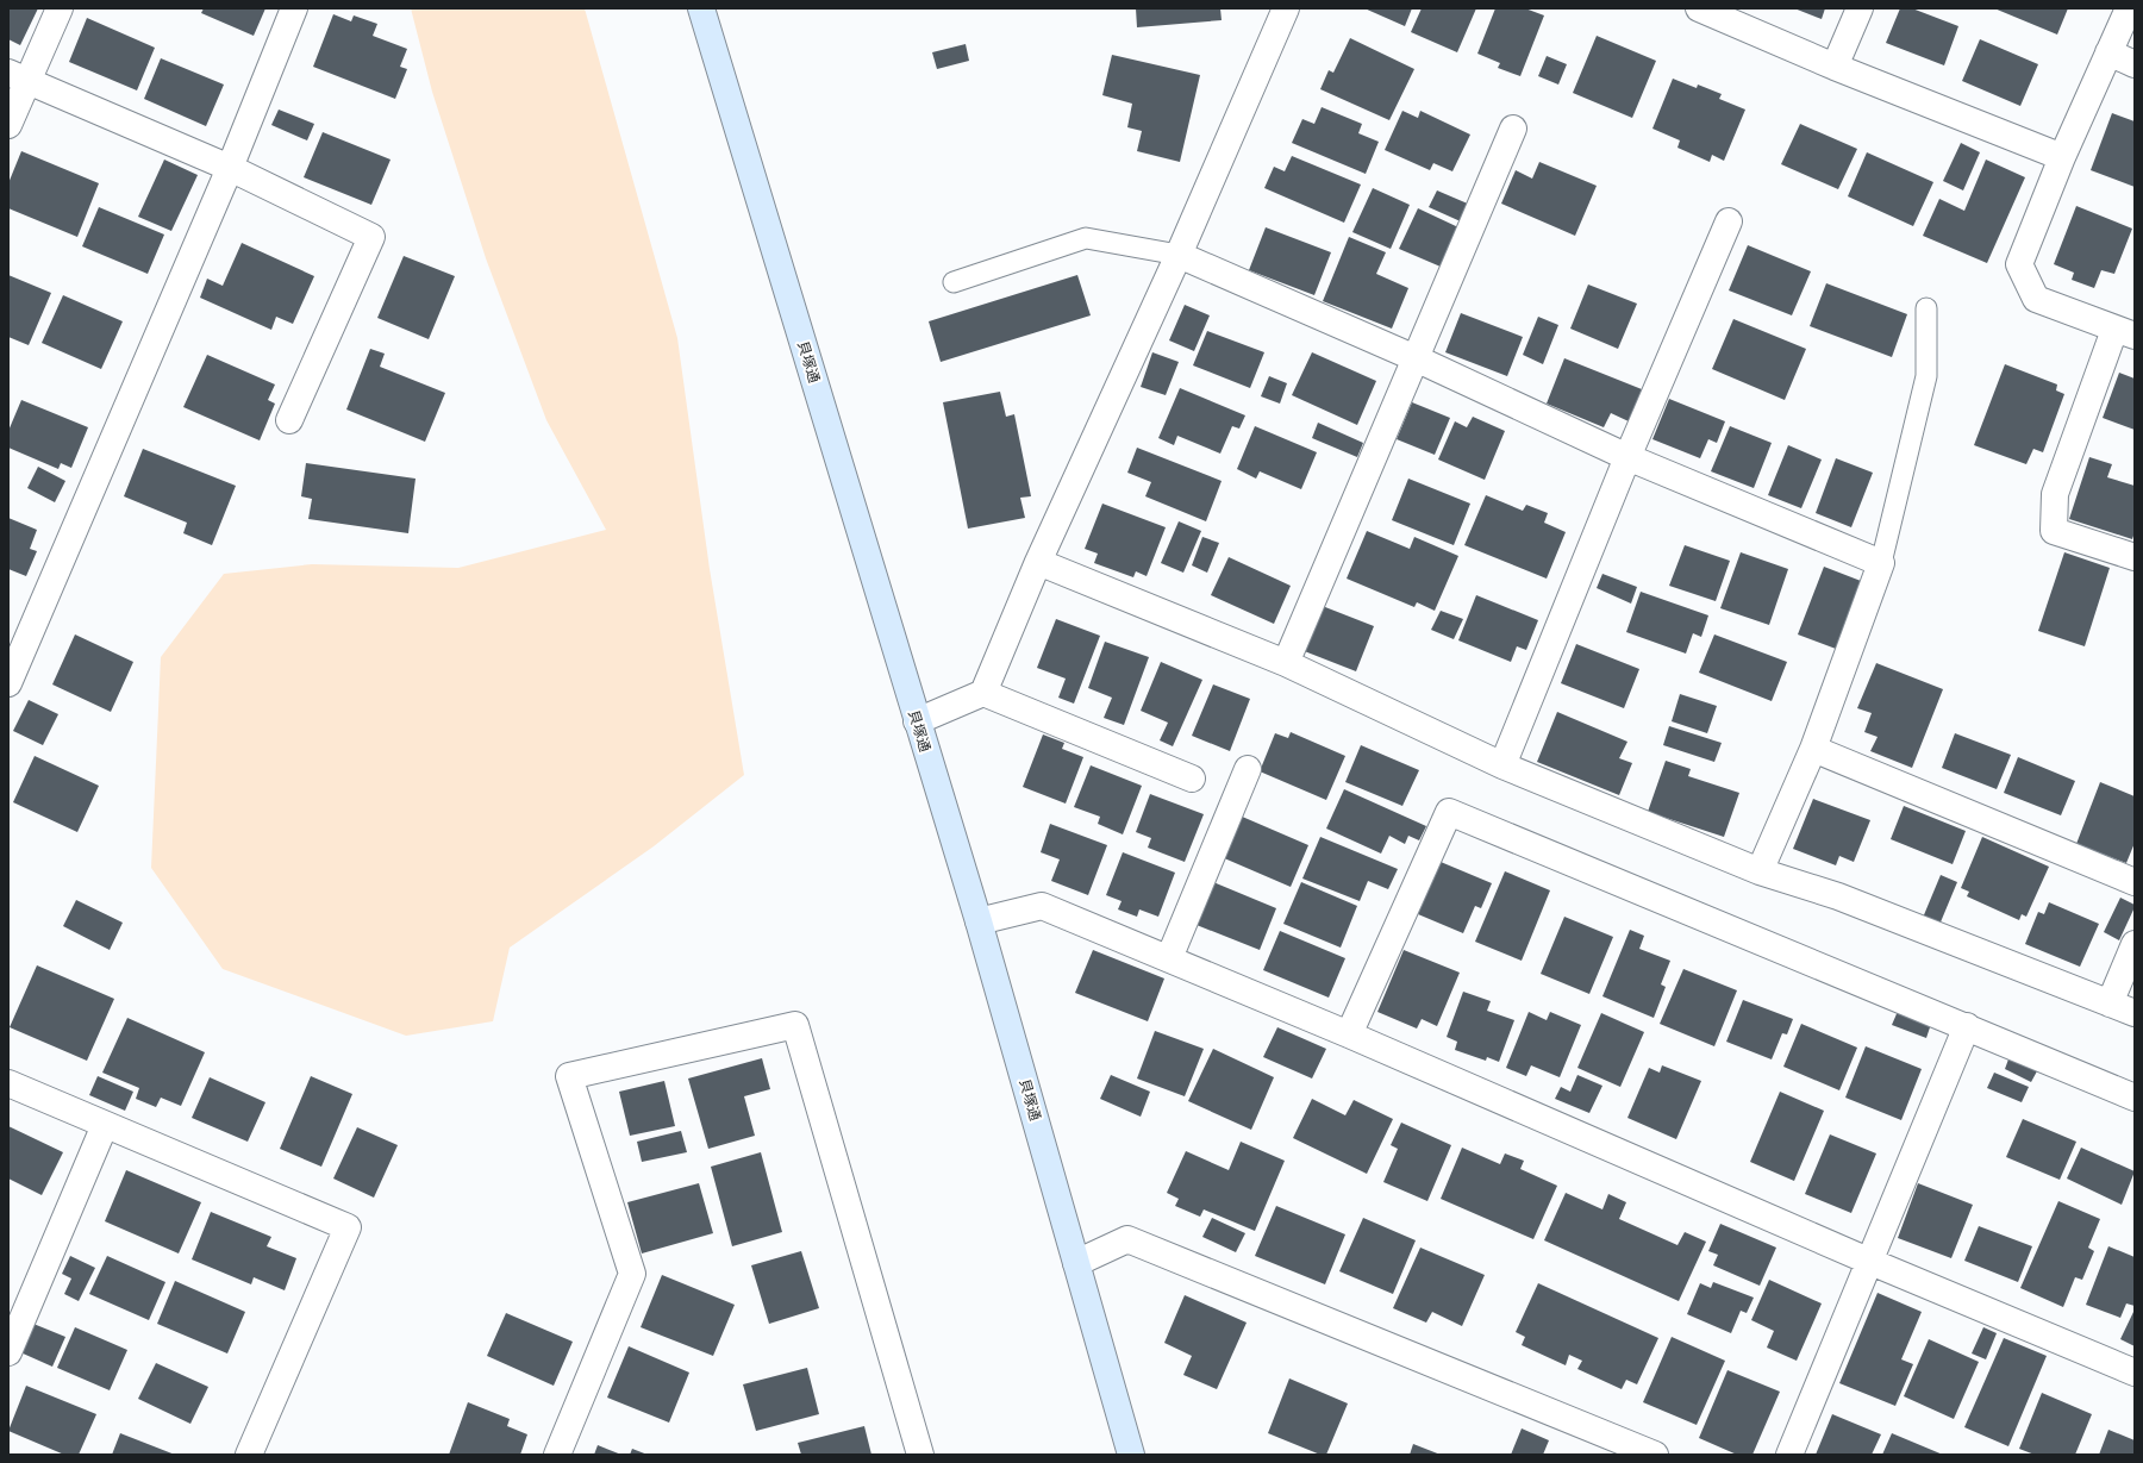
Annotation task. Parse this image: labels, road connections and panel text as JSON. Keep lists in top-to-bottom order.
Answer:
{
  "streets": {
    "street": ["貝塚通"]
  }
}
